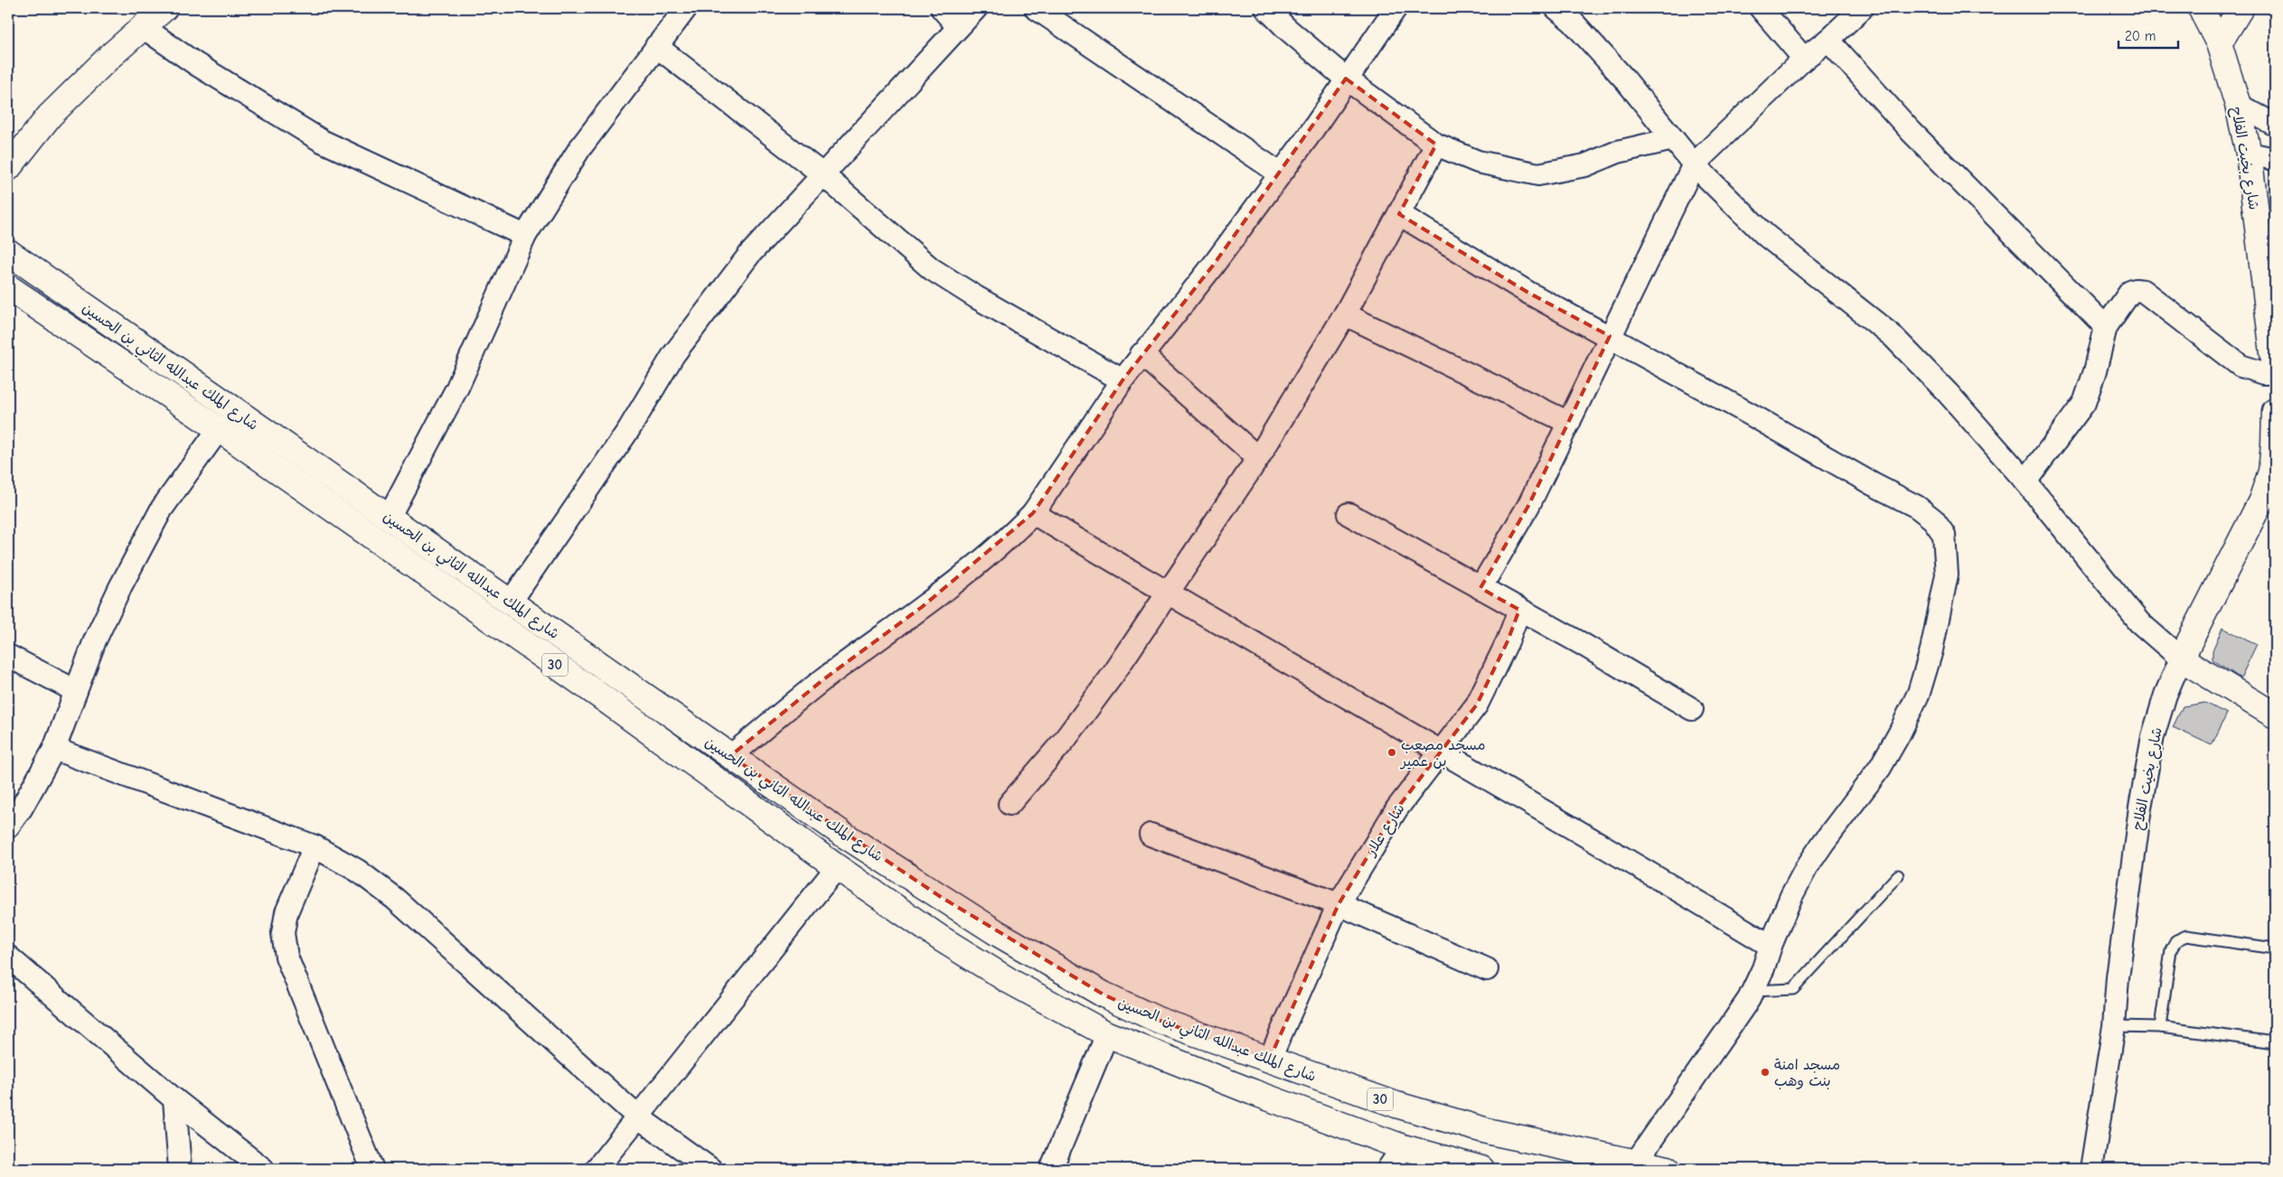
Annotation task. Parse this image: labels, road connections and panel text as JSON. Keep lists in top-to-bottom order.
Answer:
{
  "streets": {
    "main road": ["شارع بخيت الفلاح", "شارع الملك عبدالله الثاني بن الحسين", "30"],
    "street": ["شارع علار"]
  },
  "crossings": [
    ["شارع الملك عبدالله الثاني بن الحسين", "شارع علار"]
  ],
  "places": ["مسجد مصعب بن عمير", "مسجد امنة بنت وهب"],
  "scale_bar": "20 m"
}
